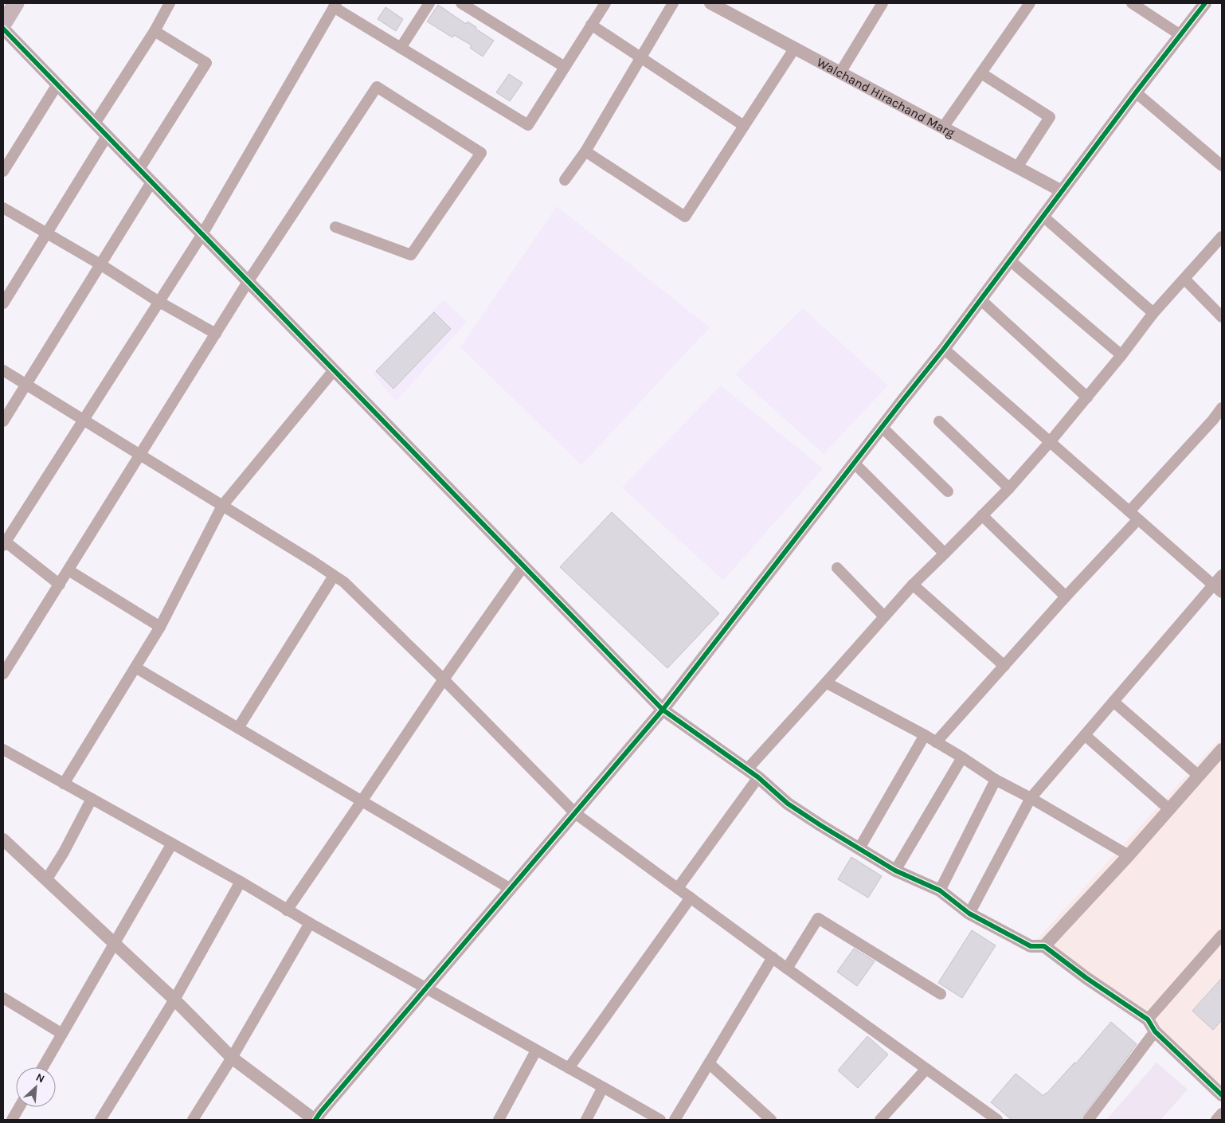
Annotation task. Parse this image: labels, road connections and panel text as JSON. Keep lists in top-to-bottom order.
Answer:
{
  "streets": {
    "street": ["Walchand Hirachand Marg"]
  },
  "north": "top right"
}
